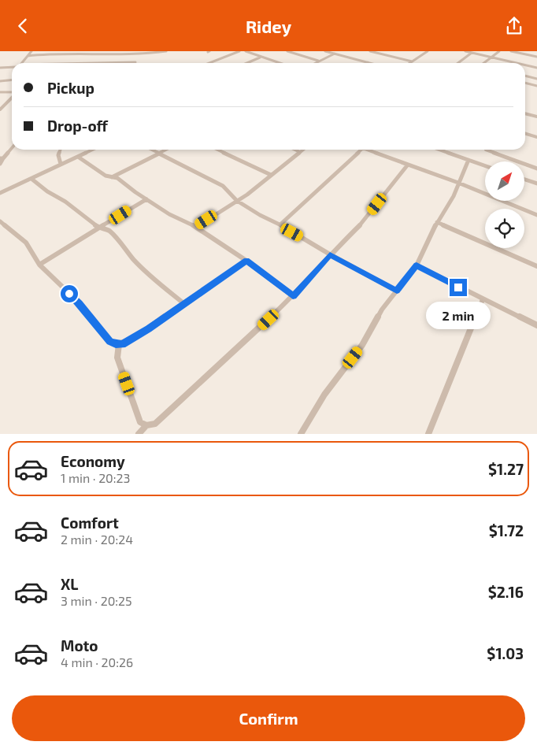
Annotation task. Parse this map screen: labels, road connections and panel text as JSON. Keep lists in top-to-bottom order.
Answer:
{
  "north": "top right",
  "page": {
    "header": "Ridey",
    "banner": ["Pickup", "Drop-off"],
    "bubble": "2 min",
    "list": [
      {
        "name": "Economy",
        "note": "1 min · 20:23",
        "value": "$1.27"
      },
      {
        "name": "Comfort",
        "note": "2 min · 20:24",
        "value": "$1.72"
      },
      {
        "name": "XL",
        "note": "3 min · 20:25",
        "value": "$2.16"
      },
      {
        "name": "Moto",
        "note": "4 min · 20:26",
        "value": "$1.03"
      }
    ],
    "buttons": "Confirm"
  }
}
